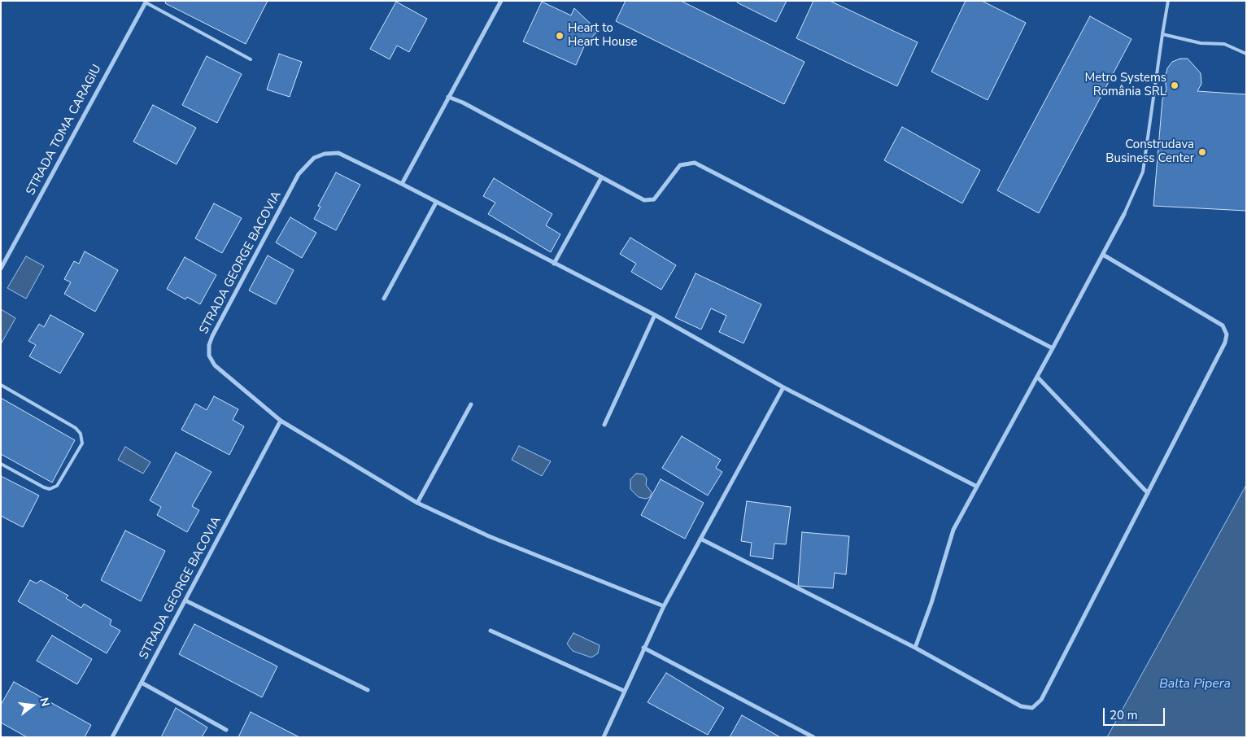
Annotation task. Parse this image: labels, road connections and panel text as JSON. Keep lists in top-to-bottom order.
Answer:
{
  "streets": {
    "street": ["STRADA TOMA CARAGIU", "STRADA GEORGE BACOVIA"]
  },
  "water": ["Balta Pipera"],
  "places": ["Heart to Heart House", "Metro Systems România SRL", "Construdava Business Center"],
  "scale_bar": "20 m",
  "north": "right"
}
